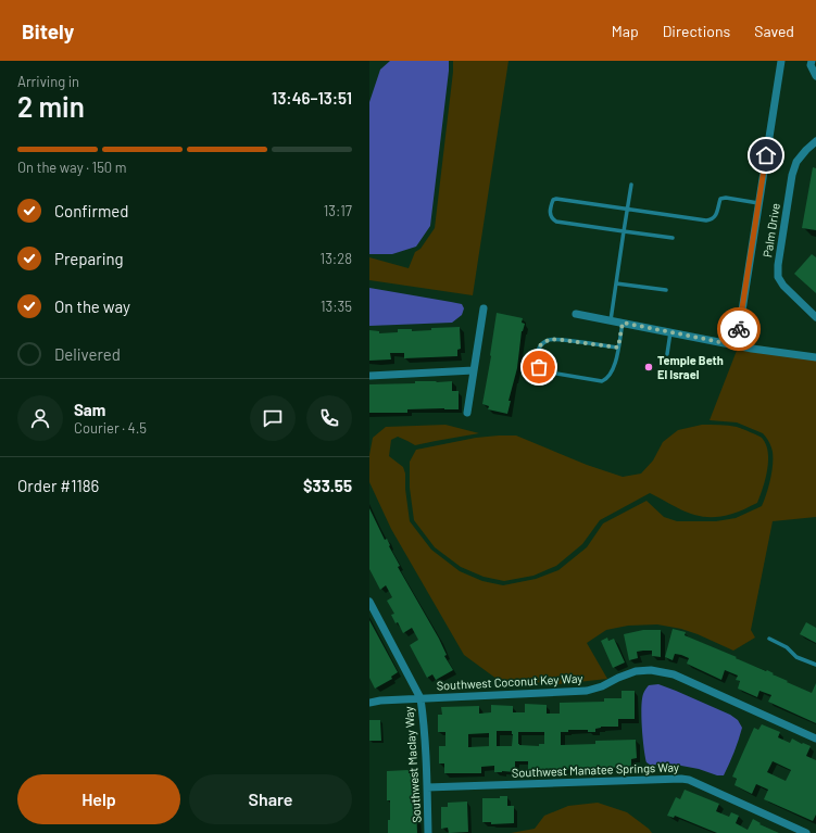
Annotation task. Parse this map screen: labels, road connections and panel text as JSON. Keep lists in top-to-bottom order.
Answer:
{
  "streets": {
    "street": [
      "Palm Drive",
      "Southwest Coconut Key Way",
      "Southwest Maclay Way",
      "Southwest Manatee Springs Way"
    ]
  },
  "crossings": [
    ["Southwest Coconut Key Way", "Southwest Maclay Way"],
    ["Southwest Maclay Way", "Southwest Manatee Springs Way"]
  ],
  "places": ["Temple Beth El Israel"],
  "page": {
    "header": "Bitely",
    "nav": ["Map", "Directions", "Saved"],
    "heading": ["2 min", "Arriving in", "13:46–13:51"],
    "panel": [
      "Sam",
      "Courier · 4.5",
      "Order #1186",
      "$33.55"
    ],
    "bar": "On the way · 150 m",
    "list": [
      ["Confirmed", "13:17"],
      ["Preparing", "13:28"],
      ["On the way", "13:35"],
      "Delivered"
    ],
    "buttons": ["Help", "Share"]
  }
}
